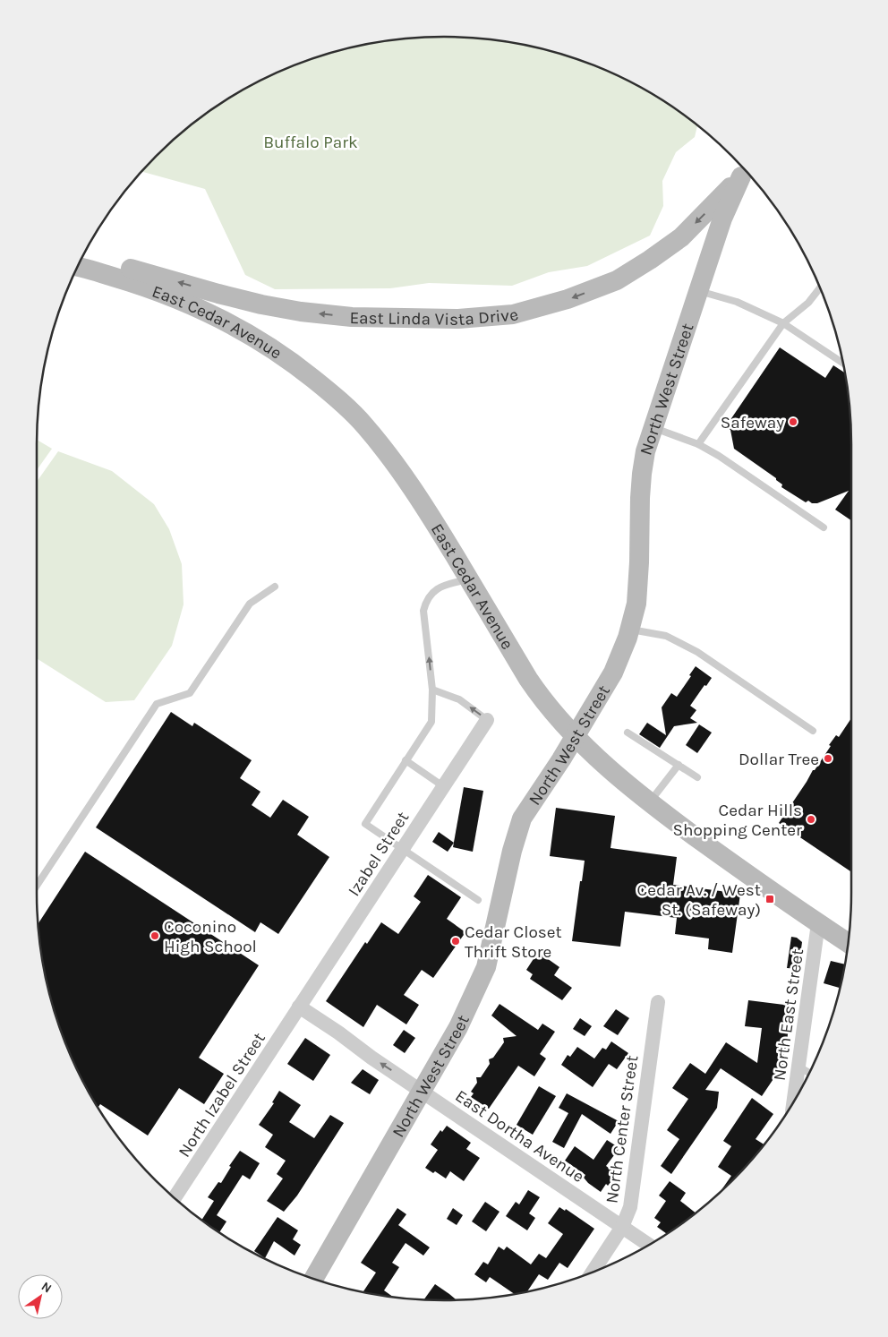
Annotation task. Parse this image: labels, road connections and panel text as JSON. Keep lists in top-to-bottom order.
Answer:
{
  "streets": {
    "street": [
      "East Linda Vista Drive",
      "East Cedar Avenue",
      "North West Street",
      "Izabel Street",
      "North East Street",
      "North Izabel Street",
      "North Center Street",
      "East Dortha Avenue"
    ]
  },
  "crossings": [
    ["East Linda Vista Drive", "North West Street"],
    ["East Cedar Avenue", "North West Street"],
    ["East Cedar Avenue", "North East Street"],
    ["North West Street", "East Dortha Avenue"],
    ["Izabel Street", "North Izabel Street"],
    ["Izabel Street", "East Dortha Avenue"],
    ["North Izabel Street", "East Dortha Avenue"],
    ["North Center Street", "East Dortha Avenue"]
  ],
  "one_way": ["East Linda Vista Drive", "East Dortha Avenue"],
  "parks": ["Buffalo Park"],
  "places": {
    "other": [
      "Safeway",
      "Dollar Tree",
      "Cedar Hills Shopping Center",
      "Coconino High School",
      "Cedar Closet Thrift Store"
    ],
    "transit": ["Cedar Av. / West St. (Safeway)"]
  },
  "north": "top right"
}
